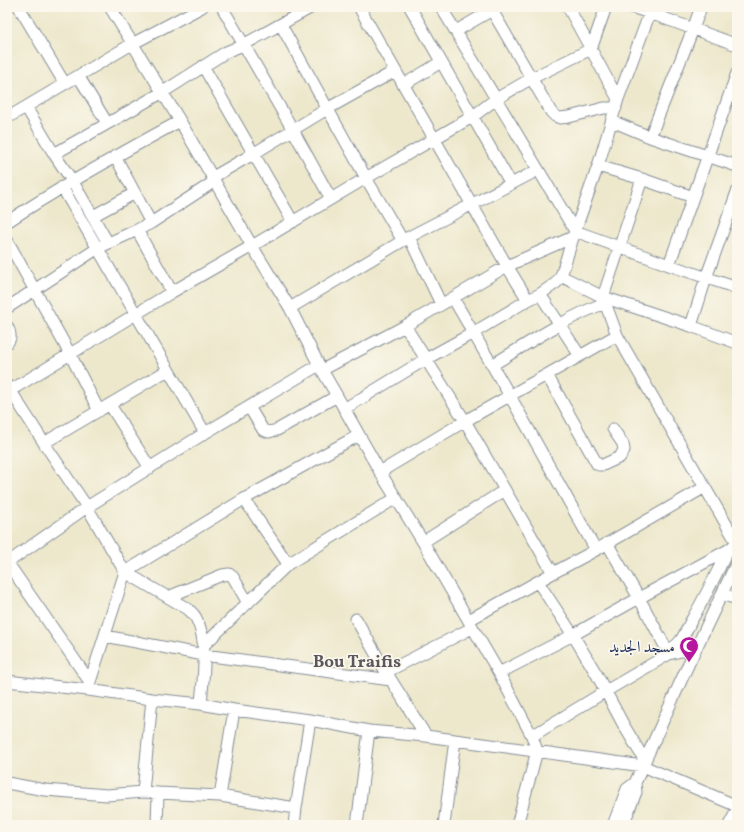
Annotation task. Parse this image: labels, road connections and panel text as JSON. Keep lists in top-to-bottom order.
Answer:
{
  "districts": ["Bou Traifis"],
  "places": {
    "mosque": ["مسجد الجديد"]
  }
}
